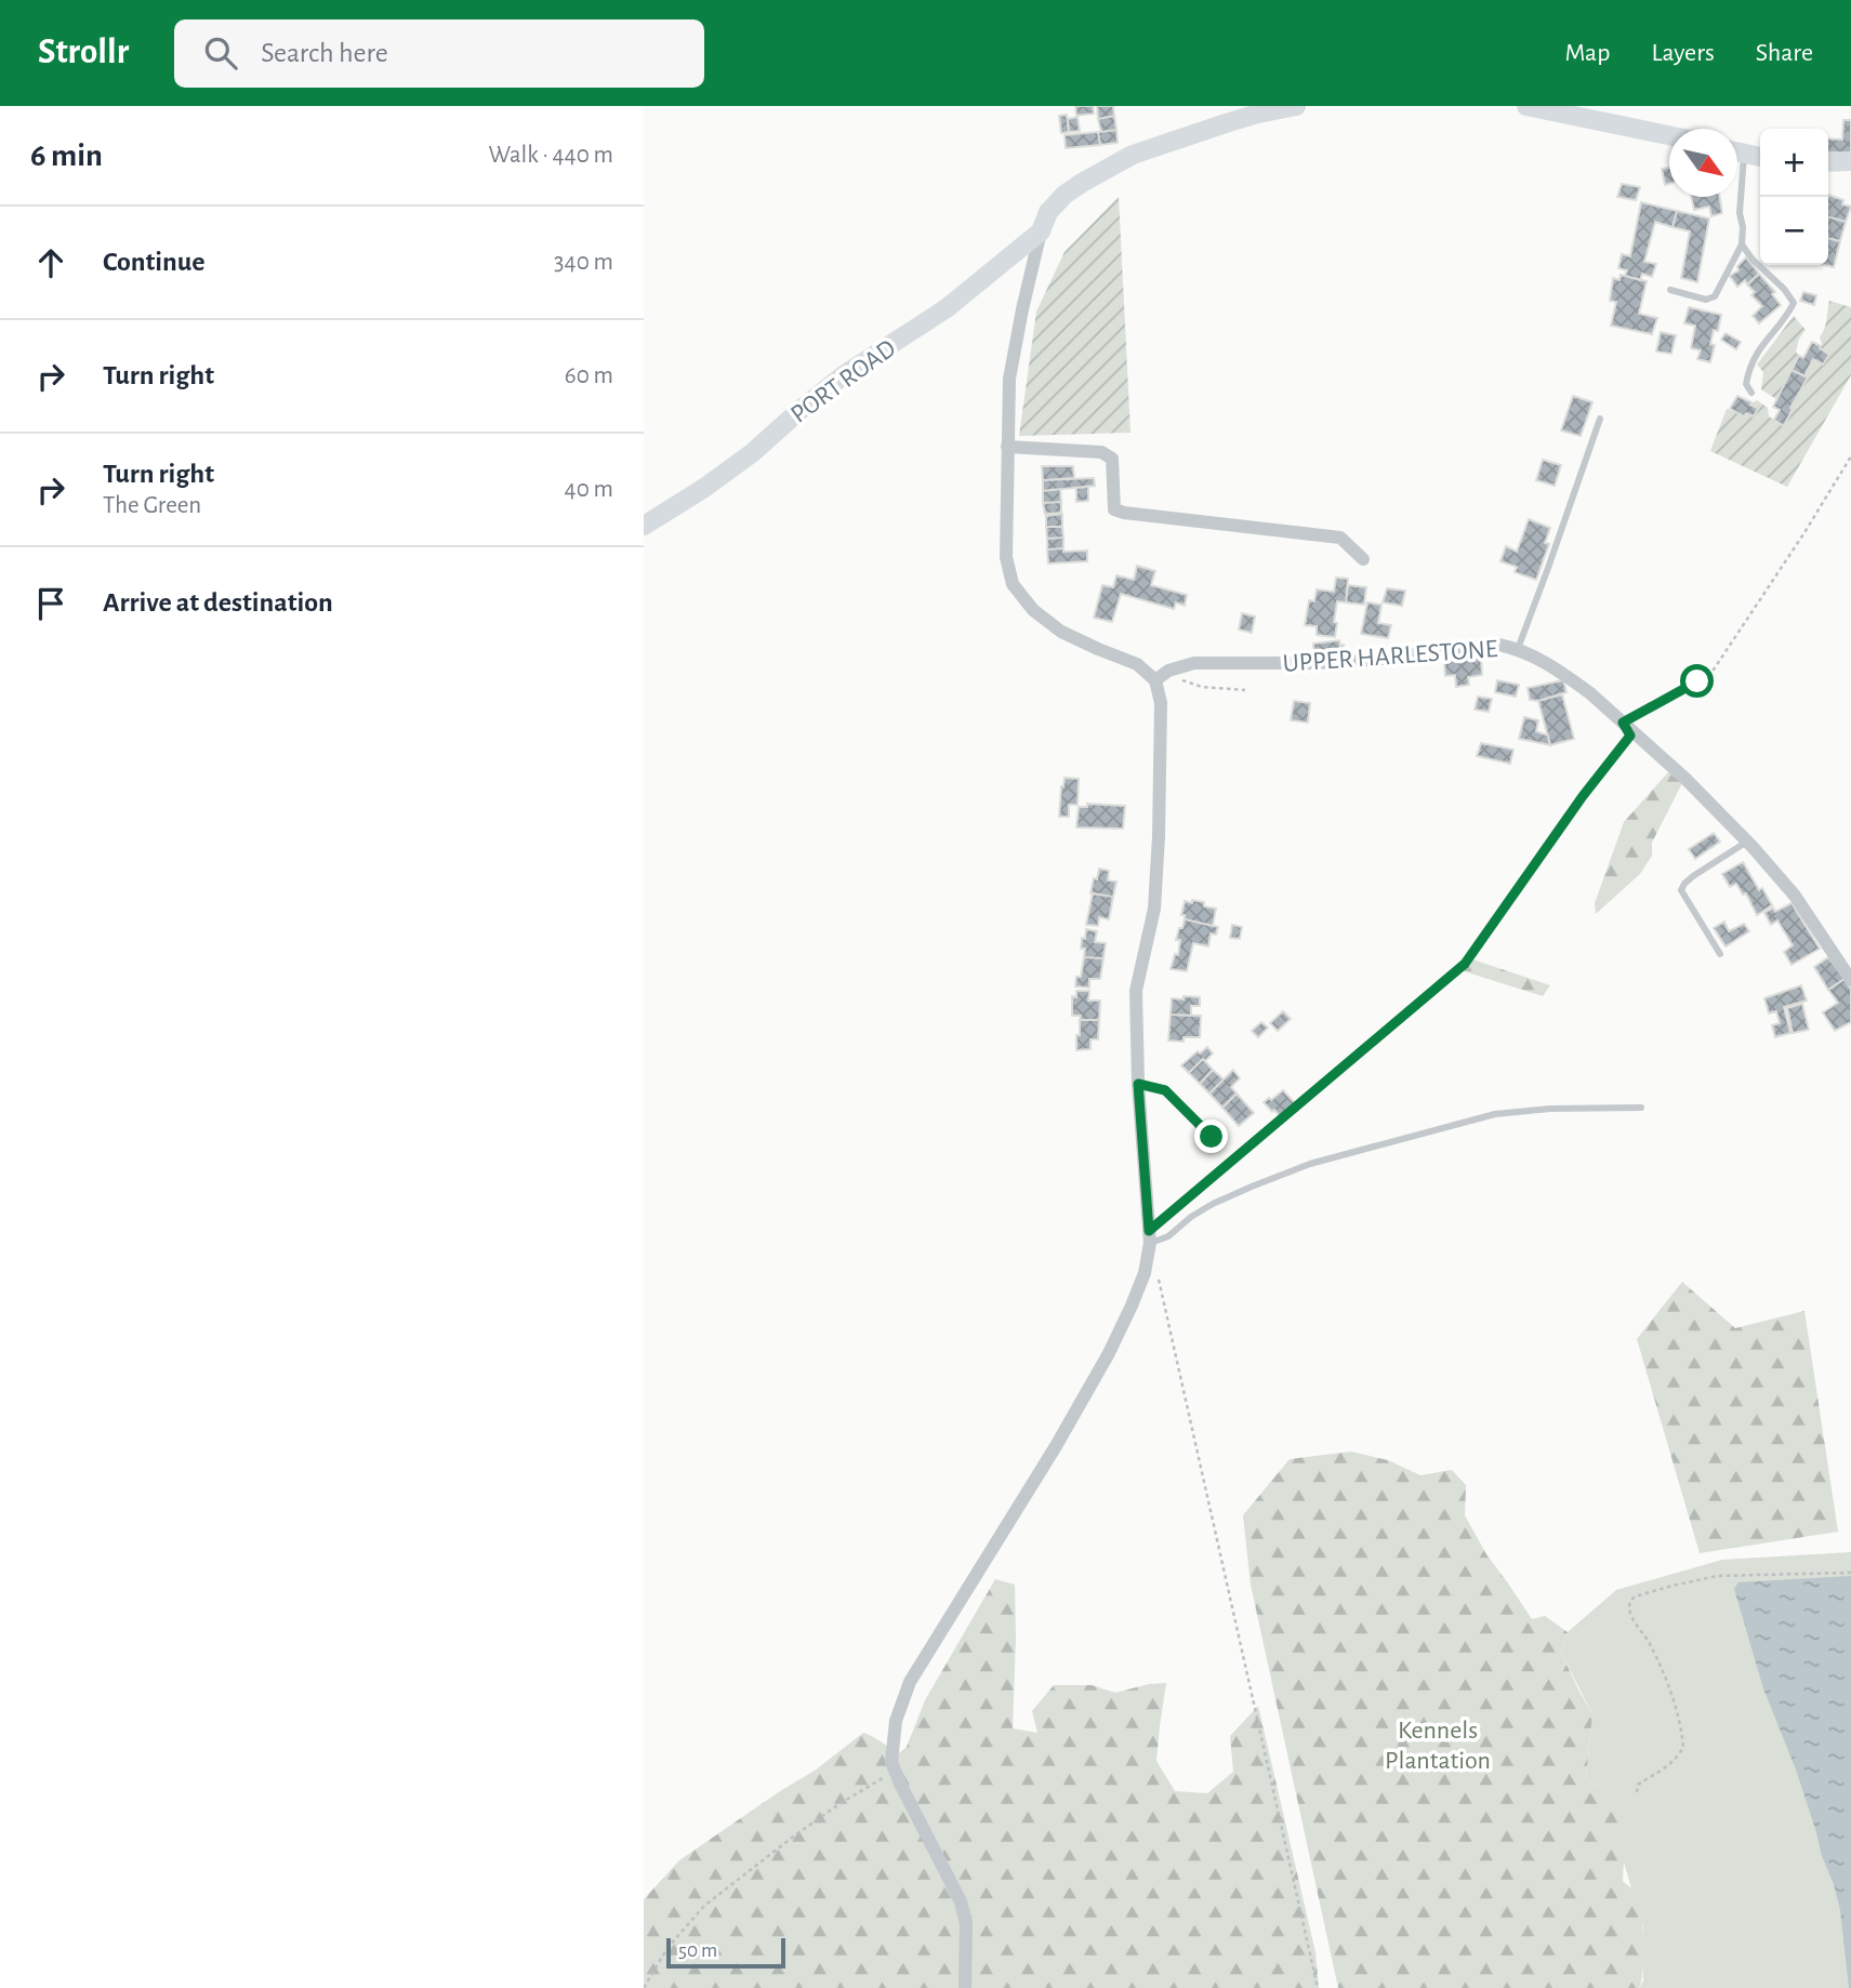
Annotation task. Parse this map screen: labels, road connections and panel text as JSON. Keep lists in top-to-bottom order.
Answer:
{
  "streets": {
    "street": ["PORT ROAD", "UPPER HARLESTONE"]
  },
  "parks": ["Kennels Plantation"],
  "scale_bar": "50 m",
  "north": "bottom right",
  "page": {
    "header": "Strollr",
    "search": "Search here",
    "nav": ["Map", "Layers", "Share"],
    "heading": ["6 min", "Walk · 440 m"],
    "map_buttons": ["+", "−"],
    "list": [
      ["Continue", "340 m"],
      ["Turn right", "60 m"],
      ["Turn right", "The Green", "40 m"],
      "Arrive at destination"
    ],
    "scale": "50 m"
  }
}
